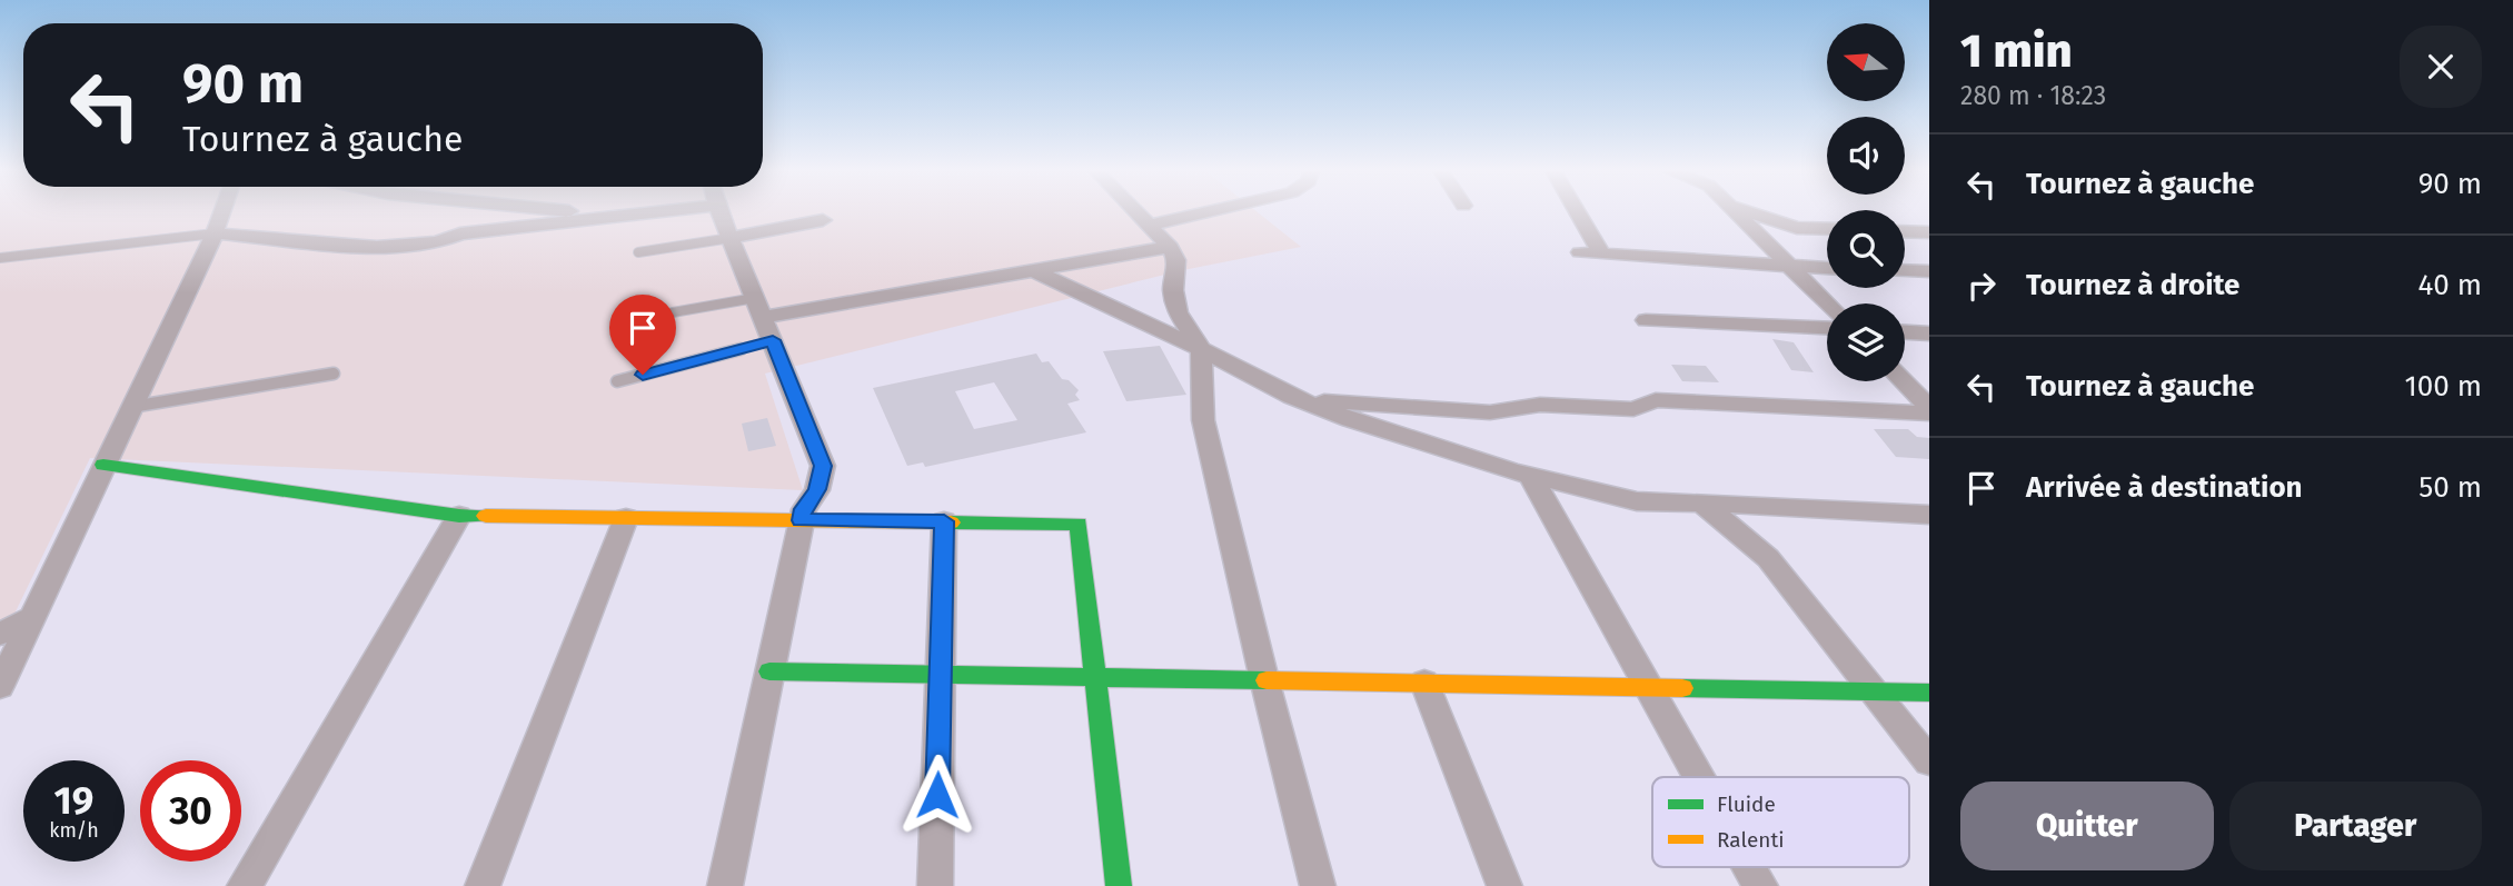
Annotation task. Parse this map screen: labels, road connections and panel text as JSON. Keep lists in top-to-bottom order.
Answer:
{
  "legend": ["Fluide", "Ralenti"],
  "north": "left",
  "page": {
    "heading": ["1 min", "280 m · 18:23"],
    "turn": ["90 m", "Tournez à gauche"],
    "list": [
      {
        "name": "Tournez à gauche",
        "value": "90 m"
      },
      {
        "name": "Tournez à droite",
        "value": "40 m"
      },
      {
        "name": "Tournez à gauche",
        "value": "100 m"
      },
      {
        "name": "Arrivée à destination",
        "value": "50 m"
      }
    ],
    "speed": "19 km/h",
    "limit": "30",
    "buttons": ["Quitter", "Partager"]
  }
}
